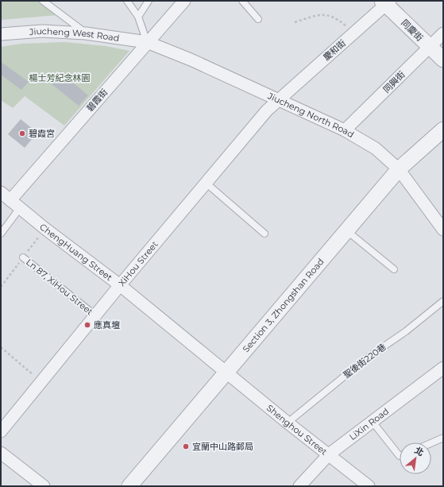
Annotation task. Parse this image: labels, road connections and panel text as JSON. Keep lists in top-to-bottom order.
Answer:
{
  "streets": {
    "street": [
      "同慶街",
      "Jiucheng West Road",
      "慶和街",
      "同興街",
      "碧霞街",
      "Jiucheng North Road",
      "ChengHuang Street",
      "XiHou Street",
      "Section 3, Zhongshan Road",
      "LiXin Road",
      "Shenghou Street"
    ],
    "lane": ["Ln 87, XiHou Street", "聖後街220巷"]
  },
  "crossings": [
    ["同慶街", "慶和街"],
    ["同慶街", "同興街"],
    ["Jiucheng West Road", "碧霞街"],
    ["Jiucheng West Road", "Jiucheng North Road"],
    ["慶和街", "Jiucheng North Road"],
    ["慶和街", "XiHou Street"],
    ["同興街", "Jiucheng North Road"],
    ["碧霞街", "Jiucheng North Road"],
    ["碧霞街", "ChengHuang Street"],
    ["Jiucheng North Road", "XiHou Street"],
    ["Jiucheng North Road", "Section 3, Zhongshan Road"],
    ["ChengHuang Street", "XiHou Street"],
    ["ChengHuang Street", "Section 3, Zhongshan Road"],
    ["ChengHuang Street", "Shenghou Street"],
    ["XiHou Street", "Ln 87, XiHou Street"],
    ["Section 3, Zhongshan Road", "Shenghou Street"],
    ["聖後街220巷", "Shenghou Street"],
    ["LiXin Road", "Shenghou Street"]
  ],
  "parks": ["楊士芳紀念林園"],
  "places": ["碧霞宮", "應真壇", "宜蘭中山路郵局"],
  "north": "top right"
}
